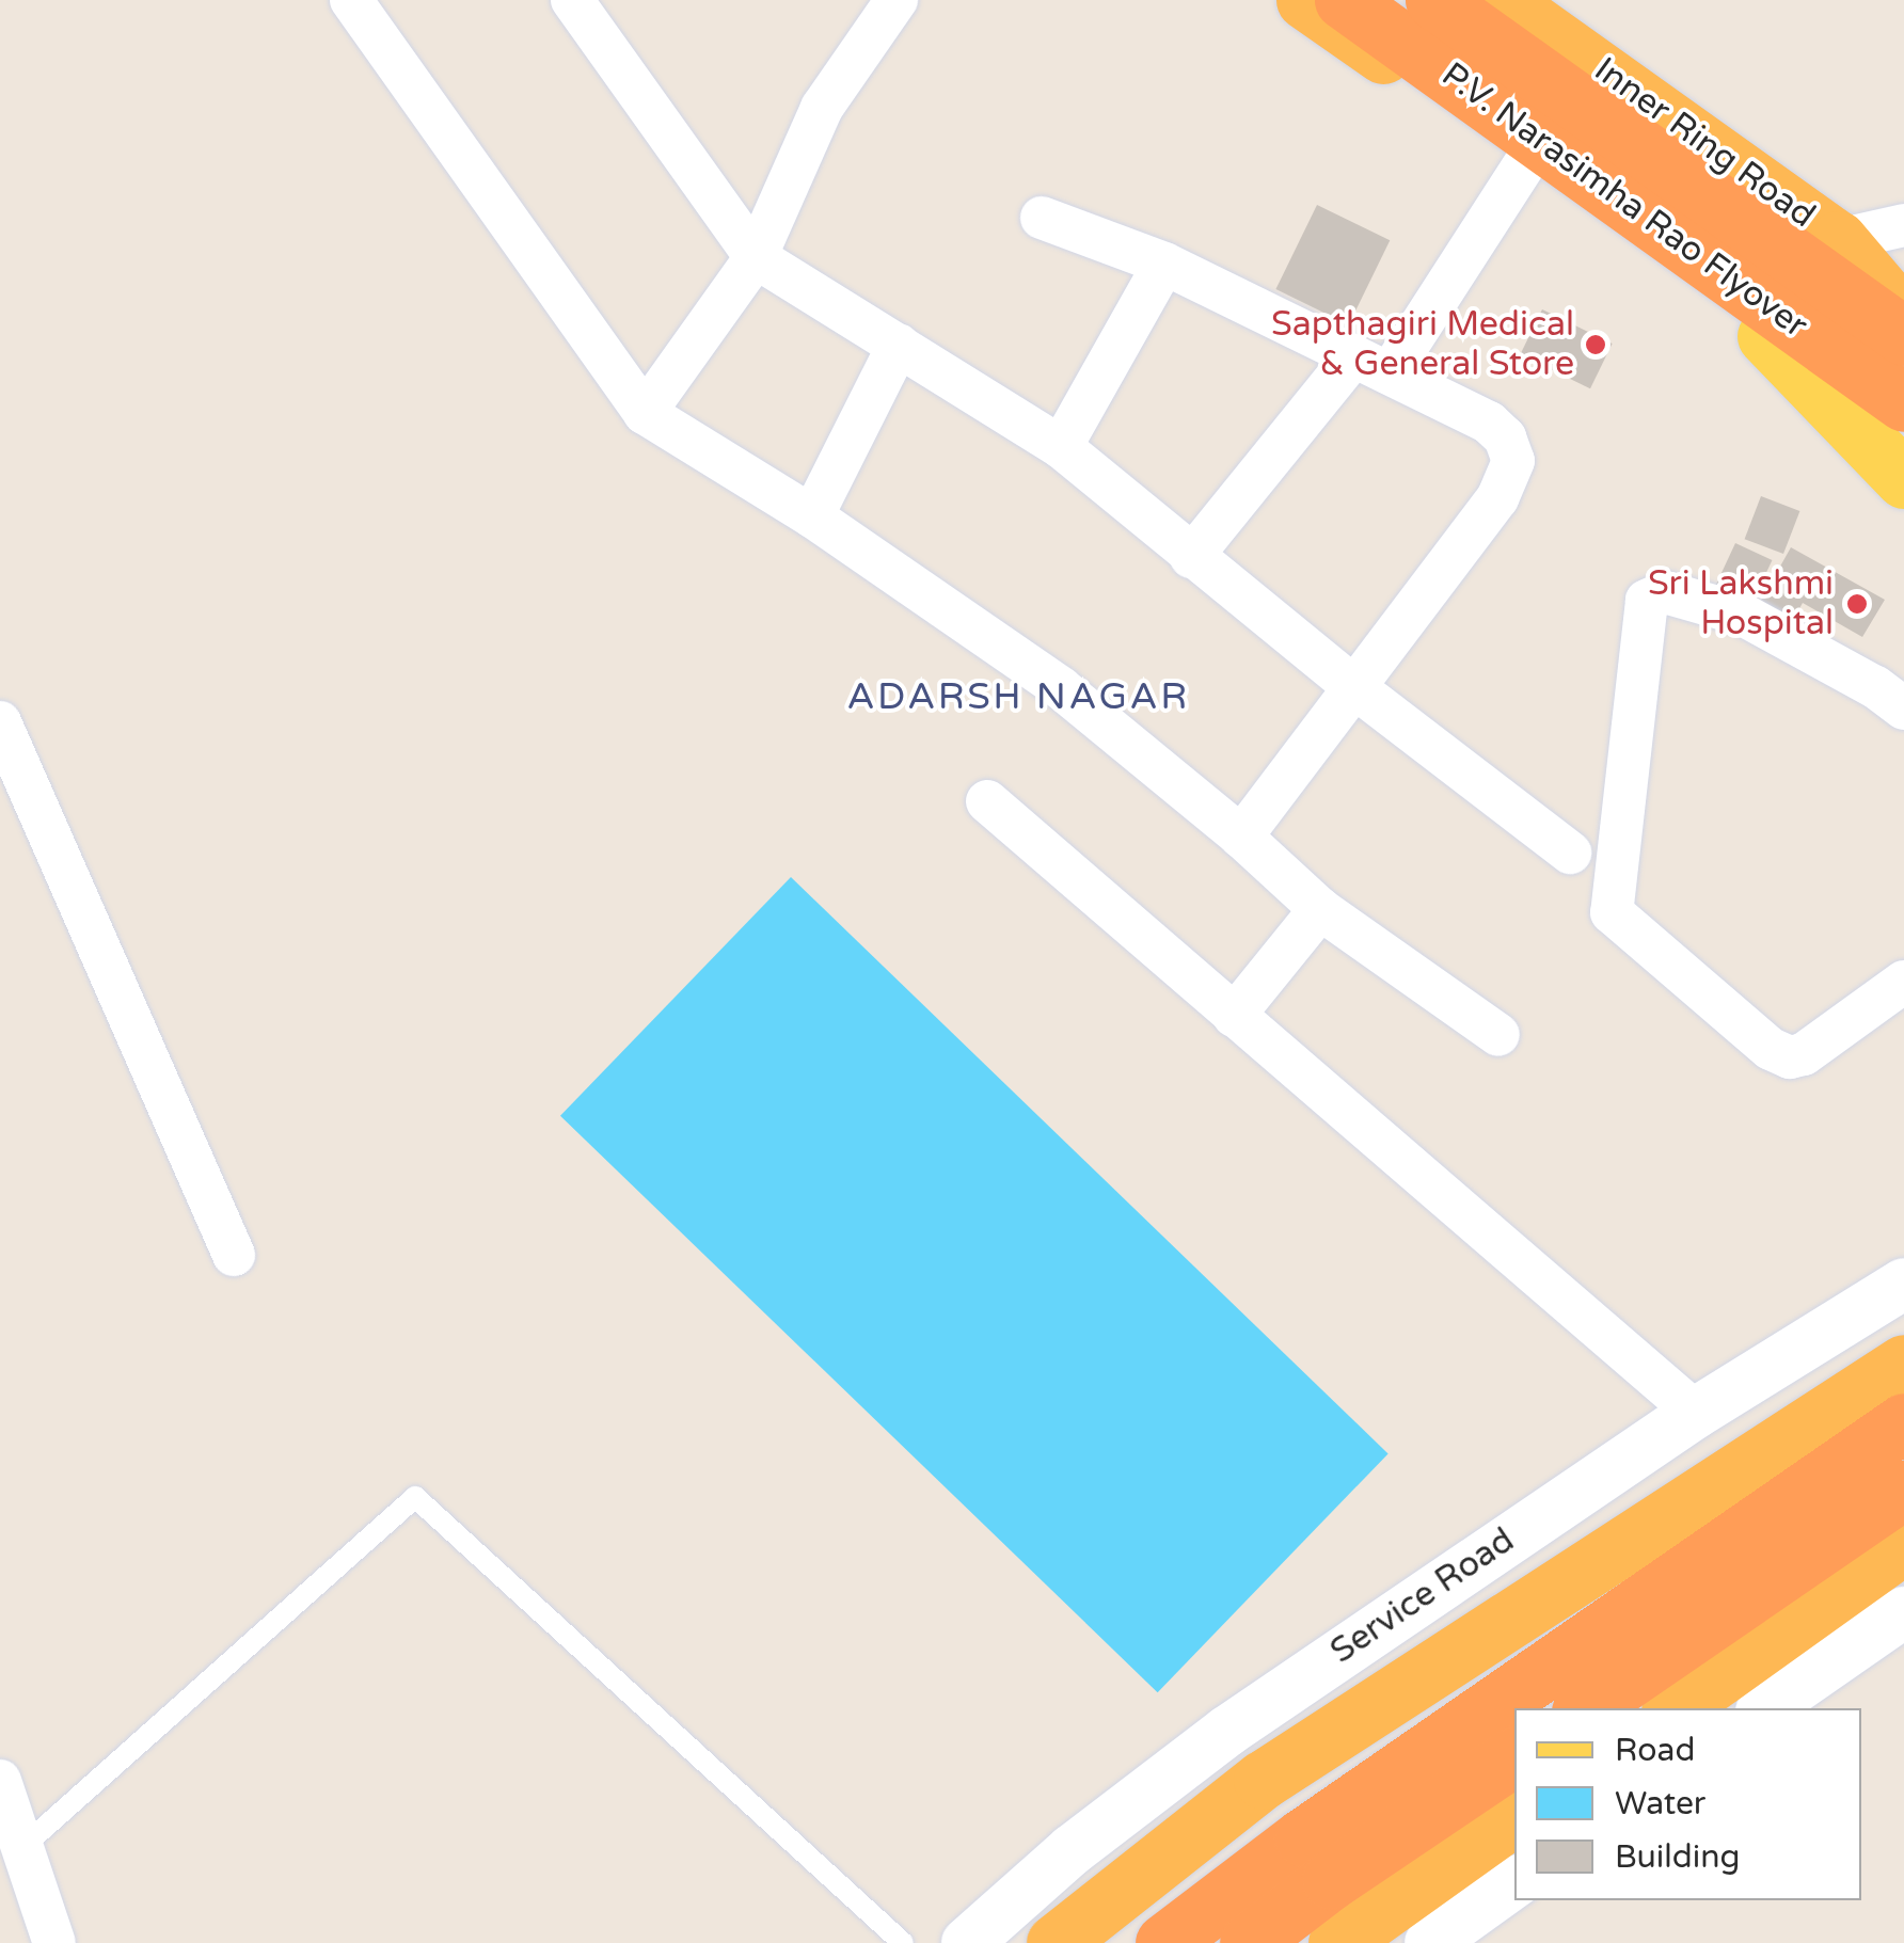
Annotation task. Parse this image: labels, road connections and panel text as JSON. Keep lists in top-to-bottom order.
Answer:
{
  "streets": {
    "highway": ["Inner Ring Road", "P.V. Narasimha Rao Flyover"],
    "street": ["Service Road"]
  },
  "districts": ["ADARSH NAGAR"],
  "places": ["Sapthagiri Medical & General Store", "Sri Lakshmi Hospital"],
  "legend": ["Road", "Water", "Building"]
}
